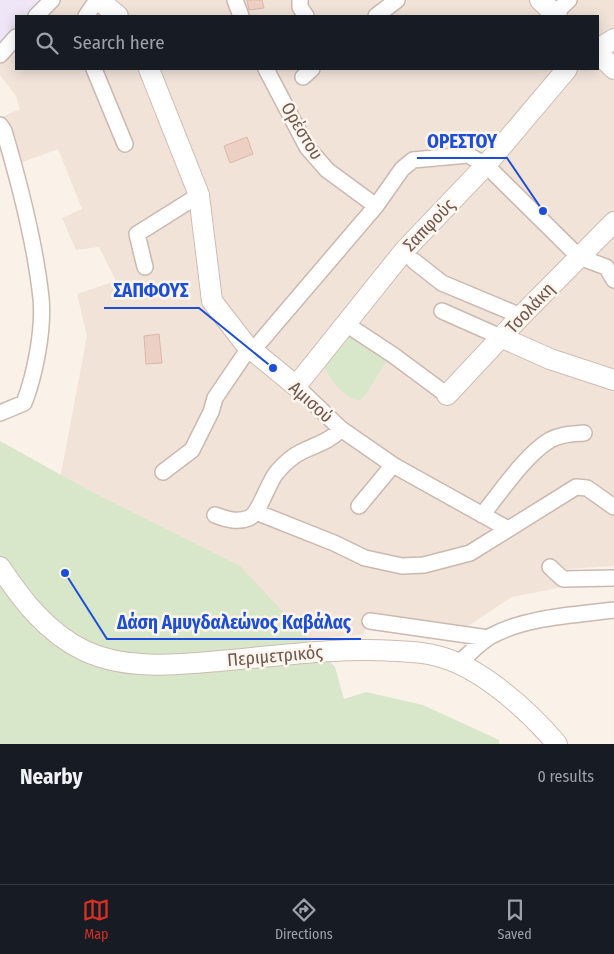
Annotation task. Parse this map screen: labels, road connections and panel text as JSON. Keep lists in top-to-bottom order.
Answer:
{
  "streets": {
    "street": [
      "Ορέστου",
      "Σαπφούς",
      "Τσολάκη",
      "Αμισού",
      "Περιμετρικός"
    ]
  },
  "crossings": [
    ["Σαπφούς", "Αμισού"]
  ],
  "places": ["ΟΡΕΣΤΟΥ", "ΣΑΠΦΟΥΣ", "Δάση Αμυγδαλεώνος Καβάλας"],
  "page": {
    "search": "Search here",
    "heading": ["Nearby", "0 results"],
    "nav": ["Map", "Directions", "Saved"]
  }
}
